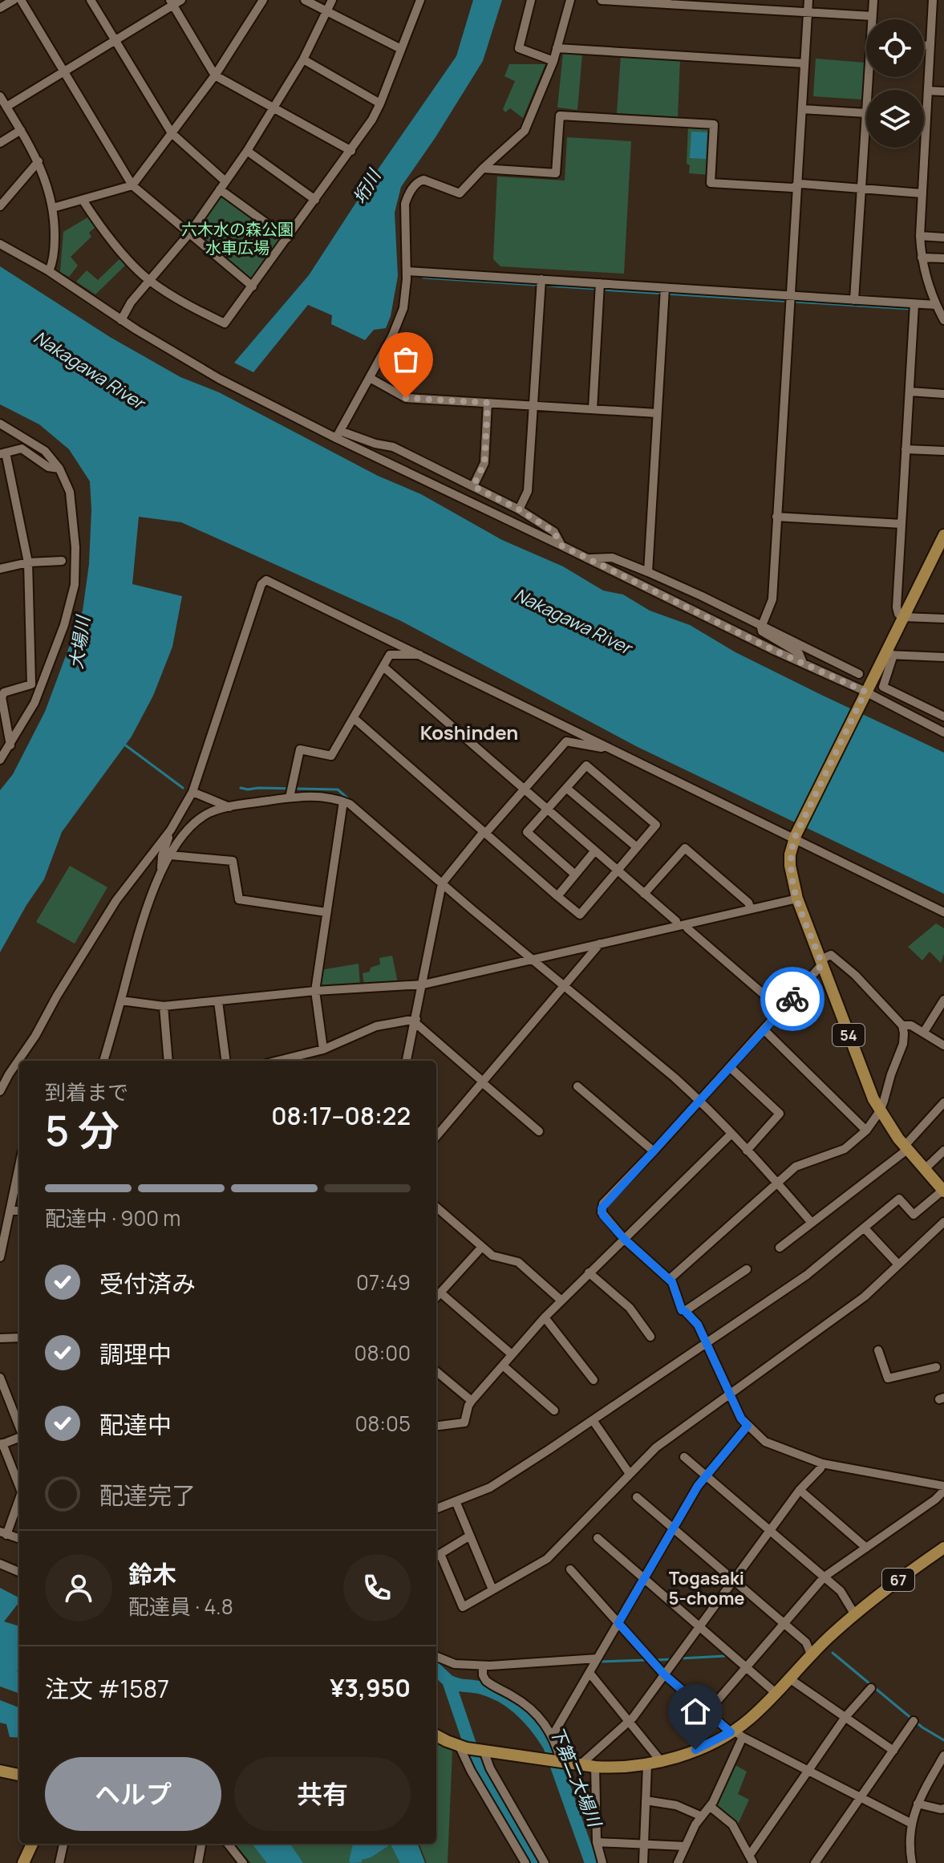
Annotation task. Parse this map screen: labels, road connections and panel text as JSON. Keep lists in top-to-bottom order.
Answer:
{
  "streets": {
    "main road": ["54", "67"]
  },
  "districts": ["Koshinden", "Togasaki 5-chome"],
  "water": [
    "垳川",
    "Nakagawa River",
    "大場川",
    "下第二大場川"
  ],
  "parks": ["六木水の森公園 水車広場"],
  "page": {
    "heading": ["5 分", "到着まで", "08:17–08:22"],
    "panel": [
      "鈴木",
      "配達員 · 4.8",
      "注文 #1587",
      "¥3,950"
    ],
    "bar": "配達中 · 900 m",
    "list": [
      ["受付済み", "07:49"],
      ["調理中", "08:00"],
      ["配達中", "08:05"],
      "配達完了"
    ],
    "buttons": ["ヘルプ", "共有"]
  }
}
